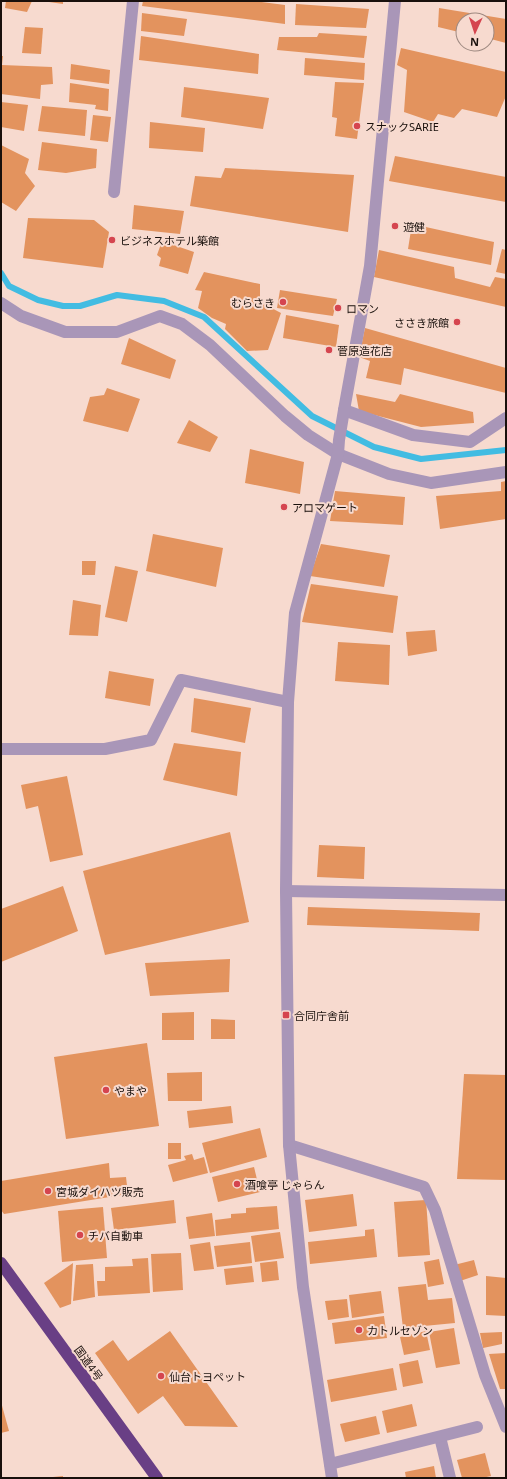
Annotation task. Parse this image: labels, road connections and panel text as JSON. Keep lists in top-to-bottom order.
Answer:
{
  "streets": {
    "highway": ["国道4号"]
  },
  "places": {
    "other": [
      "スナックSARIE",
      "遊健",
      "ビジネスホテル築館",
      "むらさき",
      "ロマン",
      "ささき旅館",
      "菅原造花店",
      "アロマゲート",
      "やまや",
      "酒喰亭 じゃらん",
      "宮城ダイハツ販売",
      "チバ自動車",
      "カトルセゾン",
      "仙台トヨペット"
    ],
    "transit": ["合同庁舎前"]
  },
  "north": "bottom"
}
